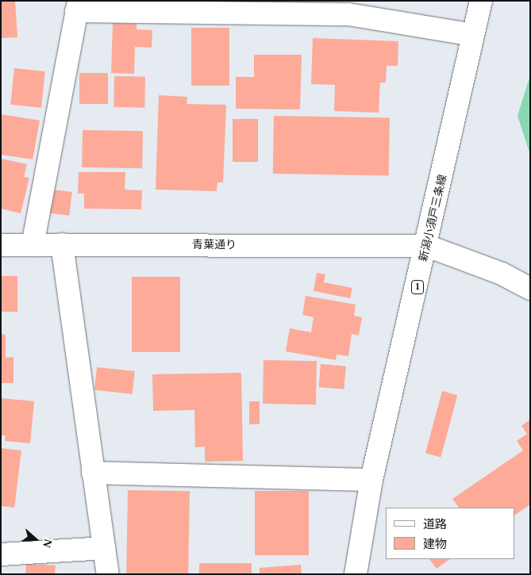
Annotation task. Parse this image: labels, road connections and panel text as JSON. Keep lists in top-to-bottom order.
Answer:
{
  "streets": {
    "street": ["新潟小須戸三条線", "青葉通り", "1"]
  },
  "crossings": [
    ["新潟小須戸三条線", "青葉通り"]
  ],
  "legend": ["道路", "建物"],
  "north": "right"
}
